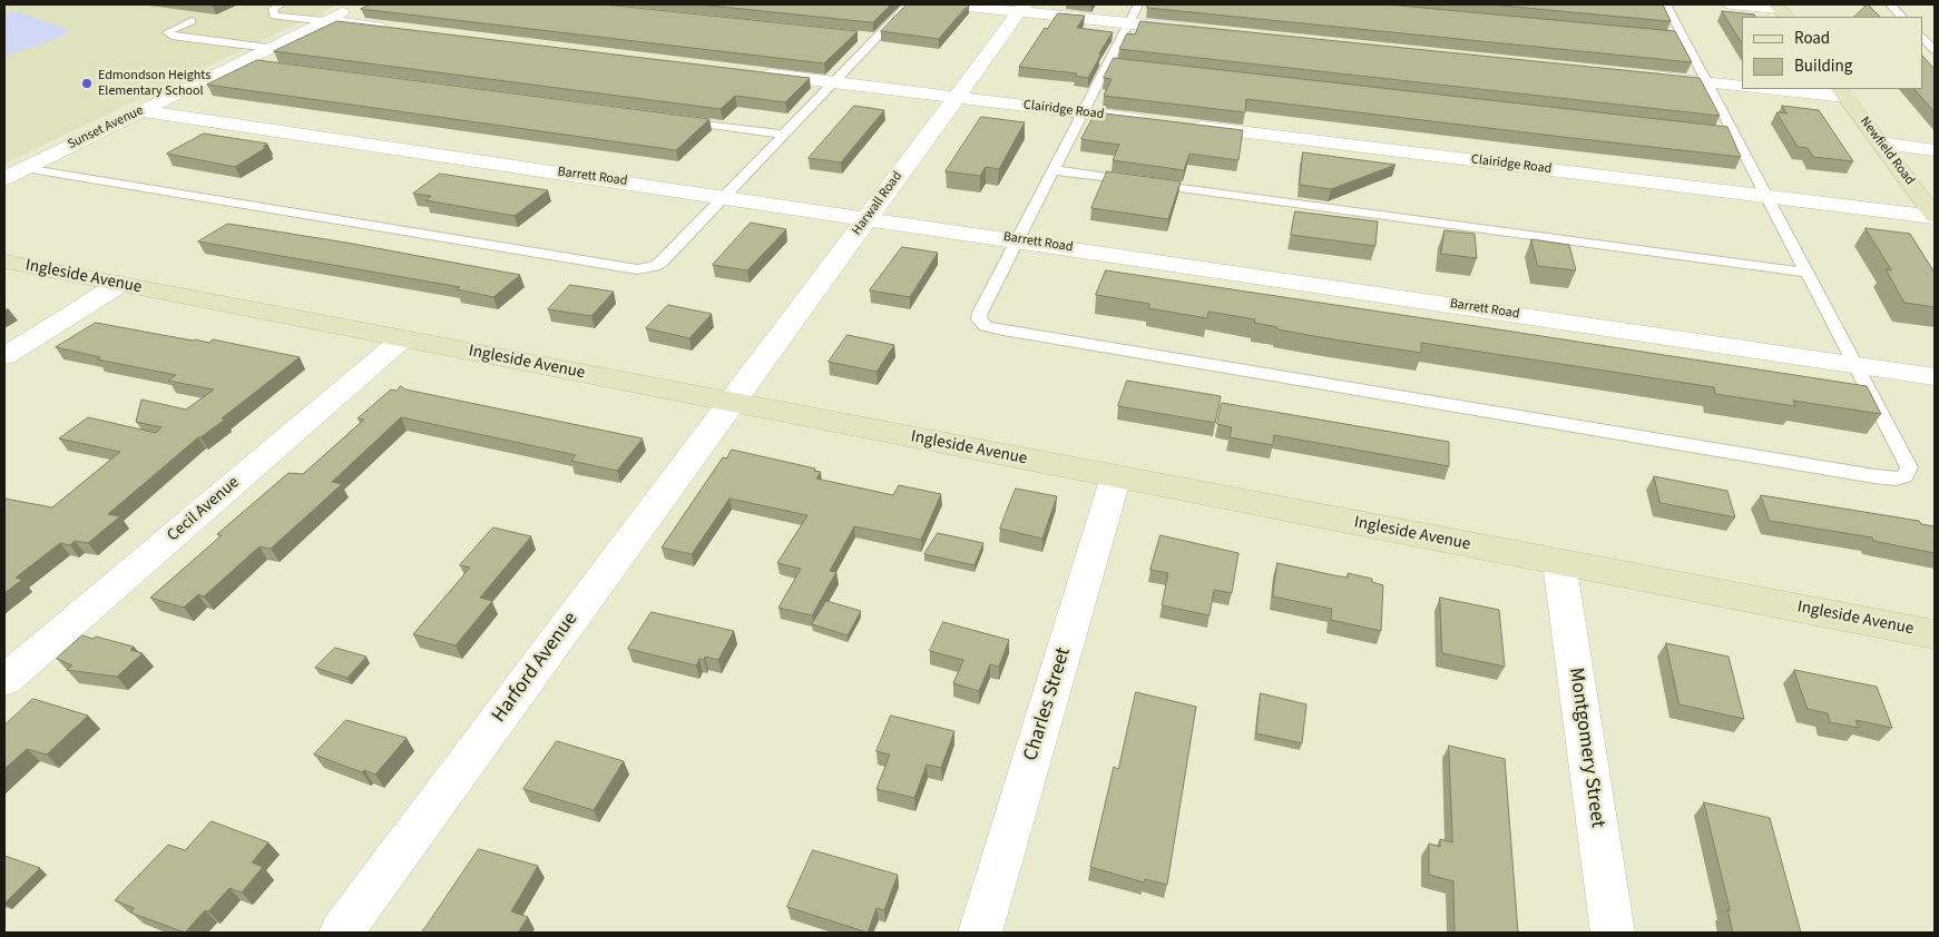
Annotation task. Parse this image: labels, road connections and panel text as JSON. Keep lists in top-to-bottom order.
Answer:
{
  "streets": {
    "main road": ["Newfield Road", "Ingleside Avenue"],
    "street": [
      "Clairidge Road",
      "Sunset Avenue",
      "Barrett Road",
      "Harwall Road",
      "Cecil Avenue",
      "Harford Avenue",
      "Charles Street",
      "Montgomery Street"
    ]
  },
  "crossings": [
    ["Clairidge Road", "Newfield Road"],
    ["Clairidge Road", "Harwall Road"],
    ["Sunset Avenue", "Barrett Road"],
    ["Barrett Road", "Harwall Road"],
    ["Harwall Road", "Ingleside Avenue"],
    ["Harwall Road", "Harford Avenue"],
    ["Ingleside Avenue", "Cecil Avenue"],
    ["Ingleside Avenue", "Harford Avenue"],
    ["Ingleside Avenue", "Charles Street"],
    ["Ingleside Avenue", "Montgomery Street"]
  ],
  "places": ["Edmondson Heights Elementary School"],
  "legend": ["Road", "Building"]
}
